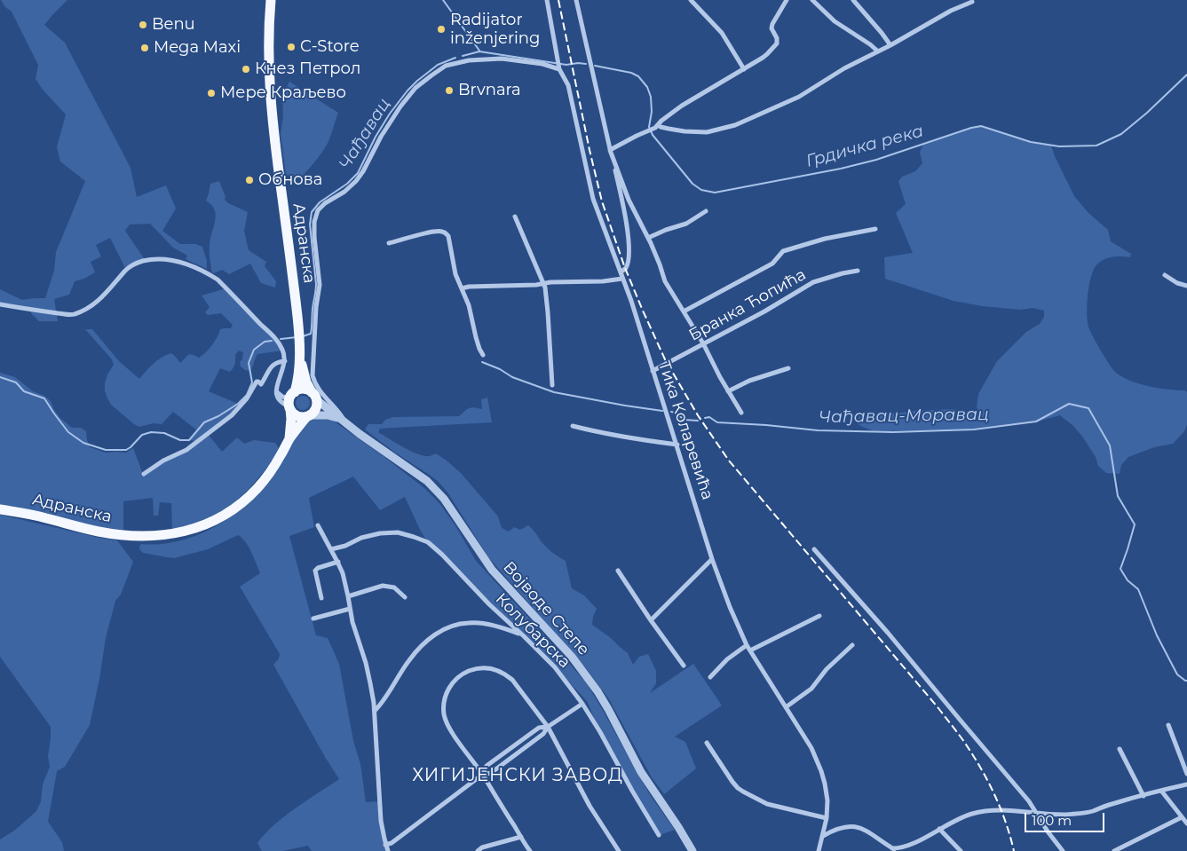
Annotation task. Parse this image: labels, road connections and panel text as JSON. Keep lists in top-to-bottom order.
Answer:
{
  "streets": {
    "main road": ["Адранска"],
    "street": [
      "Бранка Ћопића",
      "Тика Коларевића",
      "Војводе Степе",
      "Колубарска"
    ]
  },
  "crossings": [
    ["Адранска", "Војводе Степе"],
    ["Бранка Ћопића", "Тика Коларевића"]
  ],
  "districts": ["ХИГИЈЕНСКИ ЗАВОД"],
  "water": ["Чађавац", "Грдичка река", "Чађавац-Моравац"],
  "places": [
    "Benu",
    "Radijator inženjering",
    "C-Store",
    "Mega Maxi",
    "Кнез Петрол",
    "Brvnara",
    "Мере Краљево",
    "Обнова"
  ],
  "scale_bar": "100 m"
}
